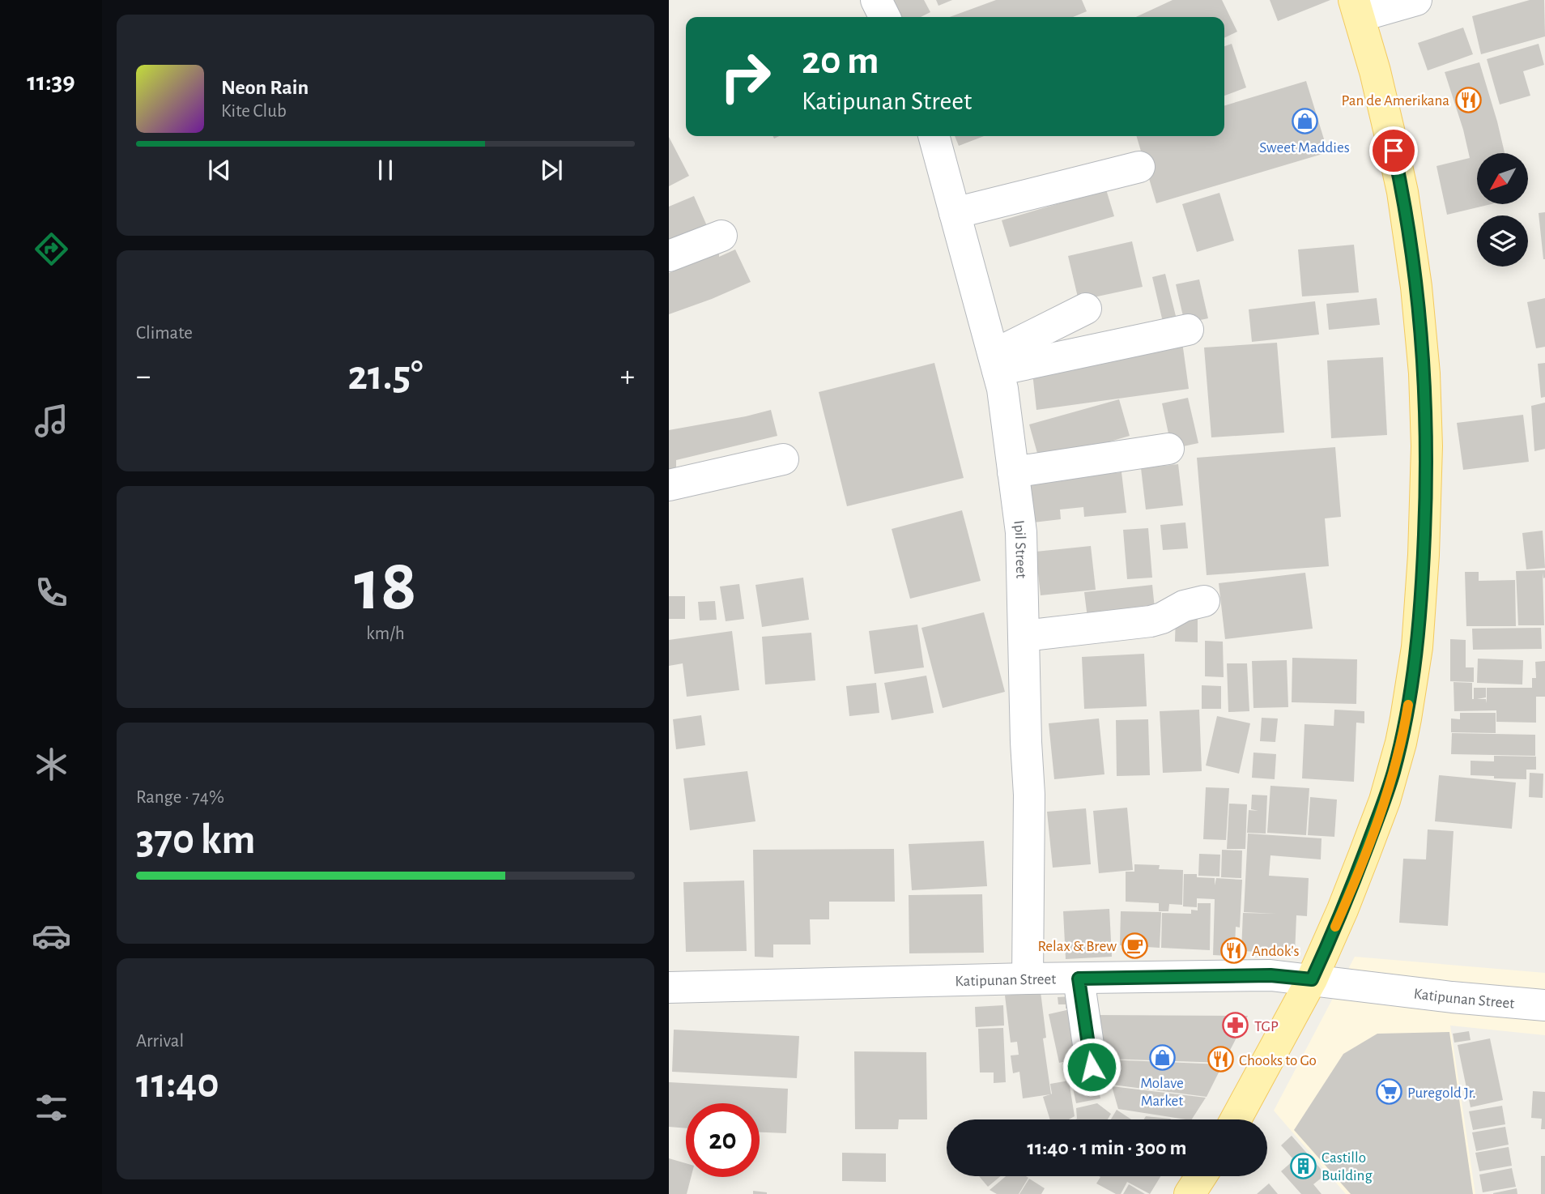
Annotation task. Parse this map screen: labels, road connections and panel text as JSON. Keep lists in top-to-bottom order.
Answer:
{
  "streets": {
    "street": ["Ipil Street", "Katipunan Street"]
  },
  "crossings": [
    ["Ipil Street", "Katipunan Street"]
  ],
  "places": {
    "restaurant": ["Pan de Amerikana", "Andok's", "Chooks to Go"],
    "shop": ["Sweet Maddies", "Molave Market"],
    "cafe": ["Relax & Brew"],
    "pharmacy": ["TGP"],
    "supermarket": ["Puregold Jr."],
    "building": ["Castillo Building"]
  },
  "north": "bottom left",
  "page": {
    "tabs": "11:39",
    "turn": ["20 m", "Katipunan Street"],
    "song": ["Neon Rain", "Kite Club"],
    "tile": [
      "Climate",
      ["18", "km/h"],
      ["Range · 74%", "370 km"],
      ["Arrival", "11:40"]
    ],
    "heat": ["−", "21.5°", "+"],
    "limit": "20",
    "trip": "11:40 · 1 min · 300 m"
  }
}
